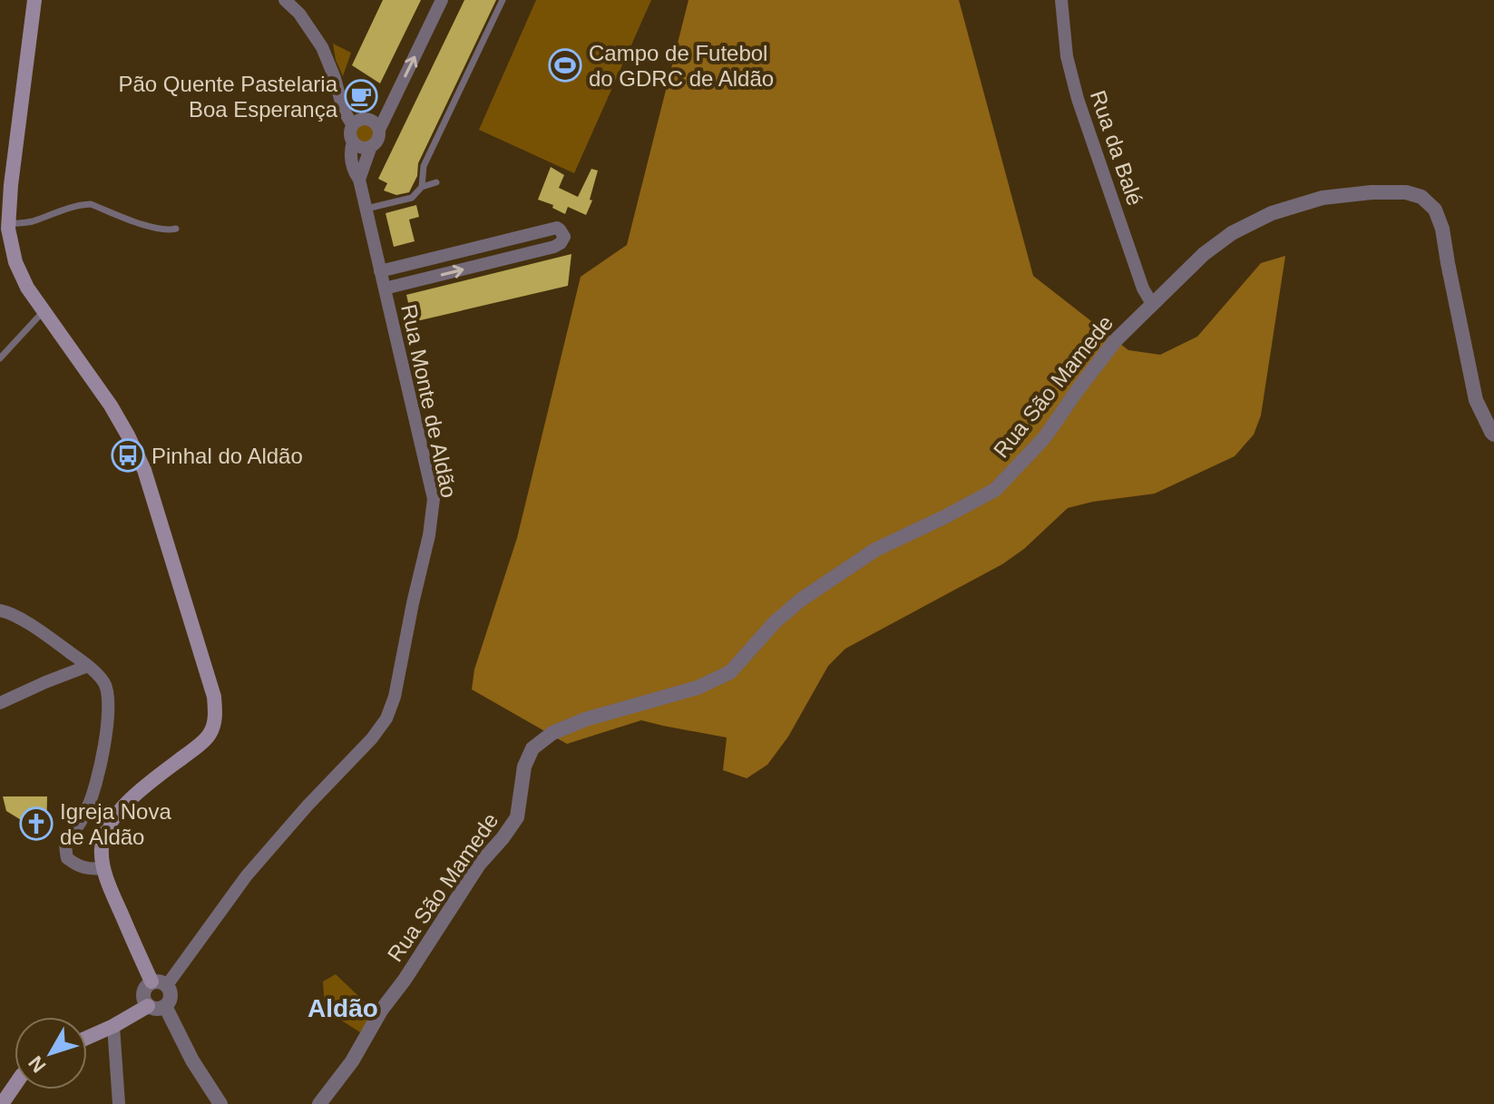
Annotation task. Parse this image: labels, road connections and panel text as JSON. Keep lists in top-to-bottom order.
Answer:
{
  "streets": {
    "street": ["Rua da Balé", "Rua São Mamede", "Rua Monte de Aldão"]
  },
  "crossings": [
    ["Rua da Balé", "Rua São Mamede"]
  ],
  "districts": ["Aldão"],
  "places": {
    "sports": ["Campo de Futebol do GDRC de Aldão"],
    "cafe": ["Pão Quente Pastelaria Boa Esperança"],
    "bus stop": ["Pinhal do Aldão"],
    "church": ["Igreja Nova de Aldão"]
  },
  "north": "bottom left"
}
